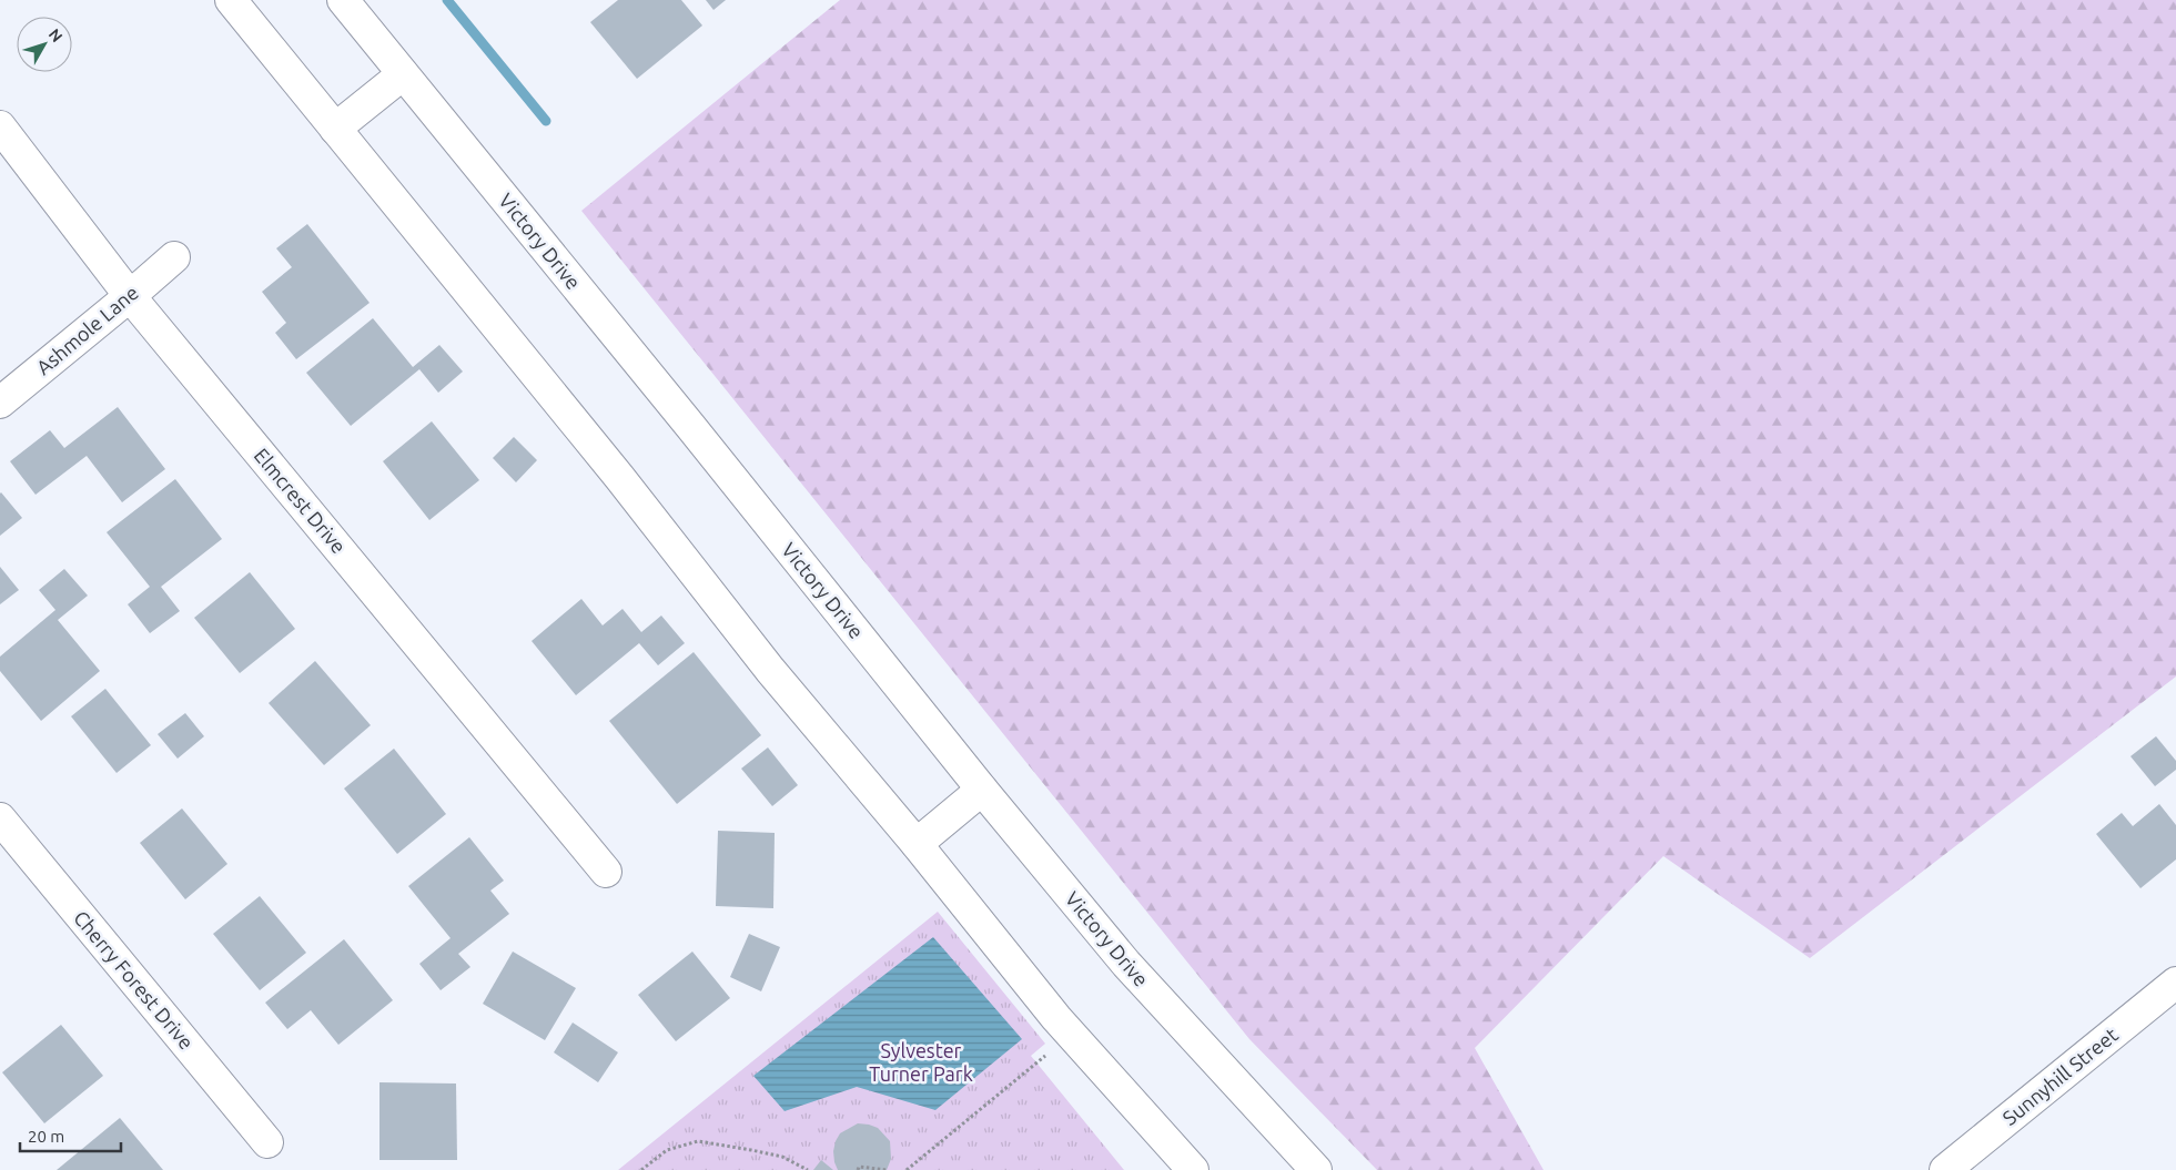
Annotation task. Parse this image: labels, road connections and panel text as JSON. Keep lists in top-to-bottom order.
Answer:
{
  "streets": {
    "main road": [
      "Victory Drive",
      "Ashmole Lane",
      "Elmcrest Drive",
      "Cherry Forest Drive",
      "Sunnyhill Street"
    ]
  },
  "crossings": [
    ["Ashmole Lane", "Elmcrest Drive"]
  ],
  "parks": ["Sylvester Turner Park"],
  "scale_bar": "20 m",
  "north": "top right"
}
